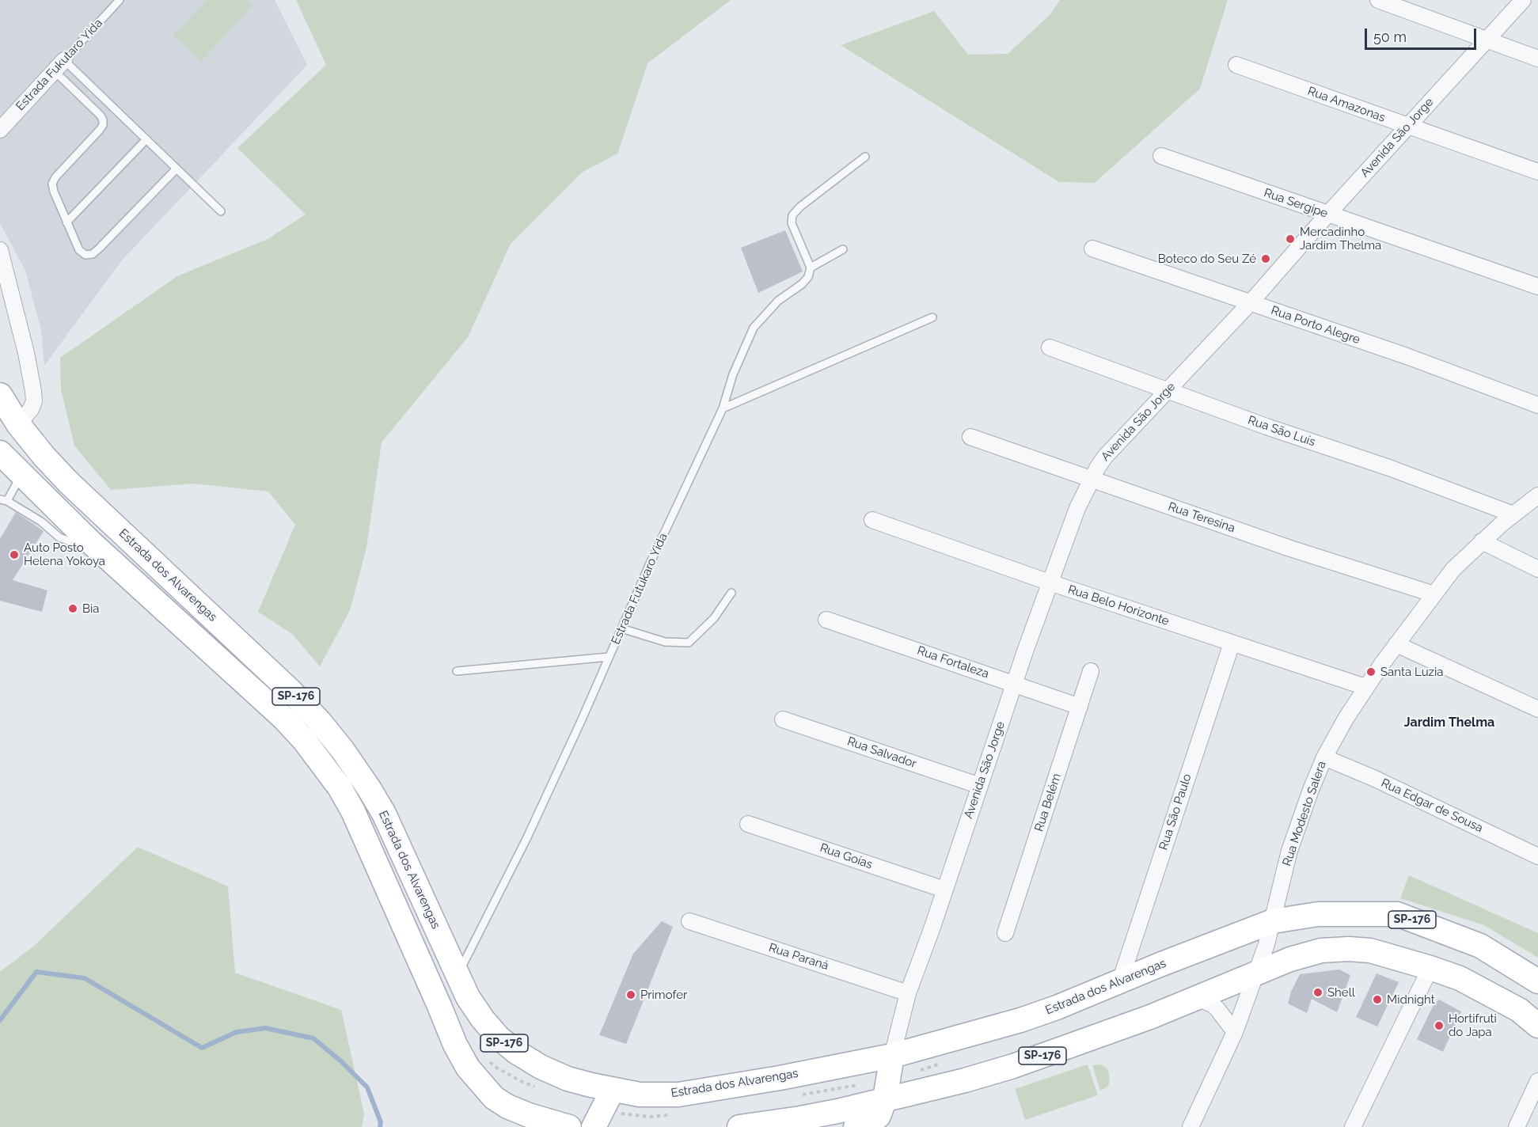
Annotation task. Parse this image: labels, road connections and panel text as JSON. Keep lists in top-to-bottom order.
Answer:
{
  "streets": {
    "main road": ["Estrada dos Alvarengas", "SP-176"],
    "street": [
      "Estrada Fukutaro Yida",
      "Rua Amazonas",
      "Avenida São Jorge",
      "Rua Sergipe",
      "Rua Porto Alegre",
      "Rua São Luís",
      "Rua Teresina",
      "Rua Belo Horizonte",
      "Rua Fortaleza",
      "Rua Salvador",
      "Rua Belém",
      "Rua Edgar de Sousa",
      "Rua São Paulo",
      "Rua Modesto Salera",
      "Rua Goías",
      "Rua Paraná"
    ],
    "lane": ["Estrada Futukaro Yida"]
  },
  "crossings": [
    ["Rua Amazonas", "Avenida São Jorge"],
    ["Avenida São Jorge", "Rua Sergipe"],
    ["Avenida São Jorge", "Rua Porto Alegre"],
    ["Avenida São Jorge", "Rua São Luís"],
    ["Avenida São Jorge", "Rua Teresina"],
    ["Avenida São Jorge", "Estrada dos Alvarengas"],
    ["Avenida São Jorge", "Rua Belo Horizonte"],
    ["Avenida São Jorge", "Rua Fortaleza"],
    ["Avenida São Jorge", "Rua Salvador"],
    ["Avenida São Jorge", "Rua Goías"],
    ["Avenida São Jorge", "Rua Paraná"],
    ["Rua São Luís", "Rua Modesto Salera"],
    ["Rua Teresina", "Rua Modesto Salera"],
    ["Estrada dos Alvarengas", "Estrada Futukaro Yida"],
    ["Estrada dos Alvarengas", "Rua São Paulo"],
    ["Estrada dos Alvarengas", "Rua Modesto Salera"],
    ["Rua Belo Horizonte", "Rua São Paulo"],
    ["Rua Belo Horizonte", "Rua Modesto Salera"],
    ["Rua Fortaleza", "Rua Belém"],
    ["SP-176", "Rua Modesto Salera"],
    ["Rua Edgar de Sousa", "Rua Modesto Salera"]
  ],
  "districts": ["Jardim Thelma"],
  "places": [
    "Mercadinho Jardim Thelma",
    "Boteco do Seu Zé",
    "Auto Posto Helena Yokoya",
    "Bia",
    "Santa Luzia",
    "Shell",
    "Primofer",
    "Midnight",
    "Hortifruti do Japa"
  ],
  "scale_bar": "50 m"
}
